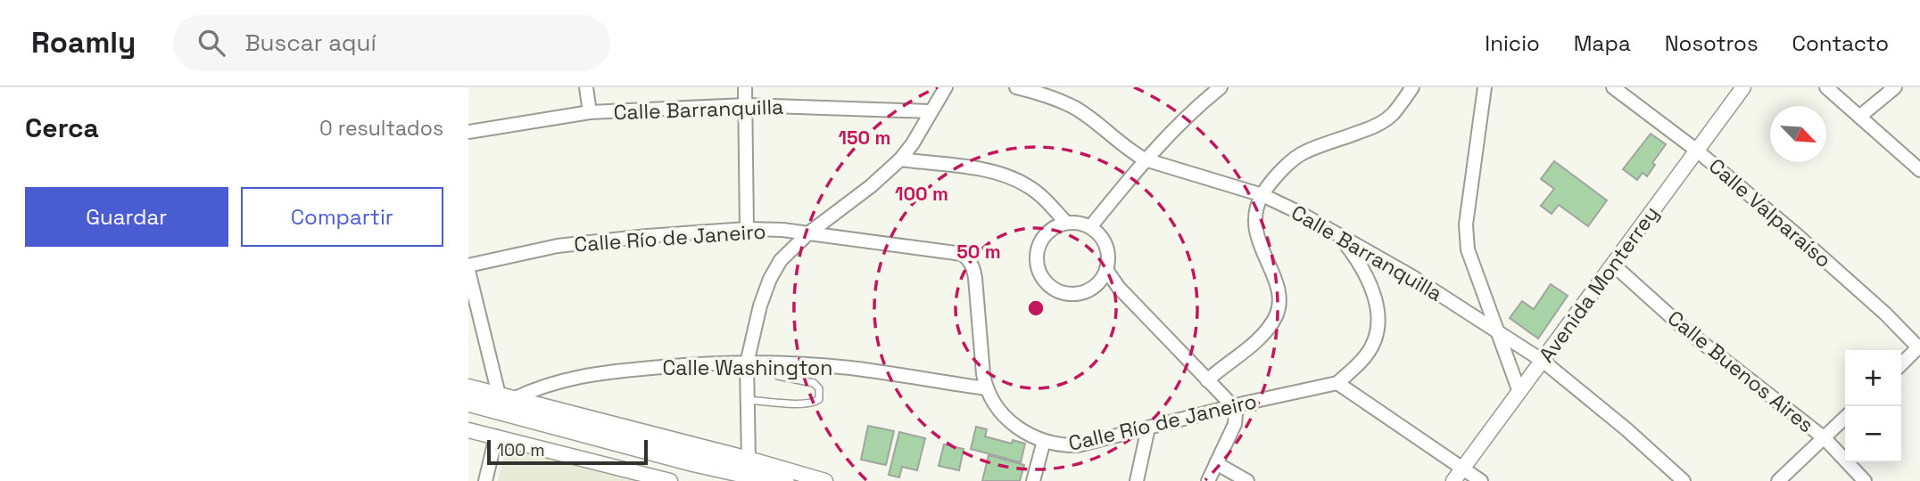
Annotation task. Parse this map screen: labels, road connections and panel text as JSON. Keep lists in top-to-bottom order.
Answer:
{
  "streets": {
    "street": [
      "Calle Barranquilla",
      "Calle Valparaíso",
      "Calle Río de Janeiro",
      "Avenida Monterrey",
      "Calle Washington",
      "Calle Buenos Aires"
    ]
  },
  "crossings": [
    ["Calle Barranquilla", "Avenida Monterrey"],
    ["Calle Valparaíso", "Avenida Monterrey"],
    ["Calle Río de Janeiro", "Calle Washington"],
    ["Avenida Monterrey", "Calle Buenos Aires"]
  ],
  "scale_bar": "100 m",
  "north": "bottom right",
  "page": {
    "header": "Roamly",
    "search": "Buscar aquí",
    "nav": [
      "Inicio",
      "Mapa",
      "Nosotros",
      "Contacto"
    ],
    "heading": ["Cerca", "0 resultados"],
    "buttons": ["Guardar", "Compartir"],
    "map_buttons": ["+", "−"],
    "scale": "100 m"
  },
  "rings": ["150 m", "100 m", "50 m"]
}
